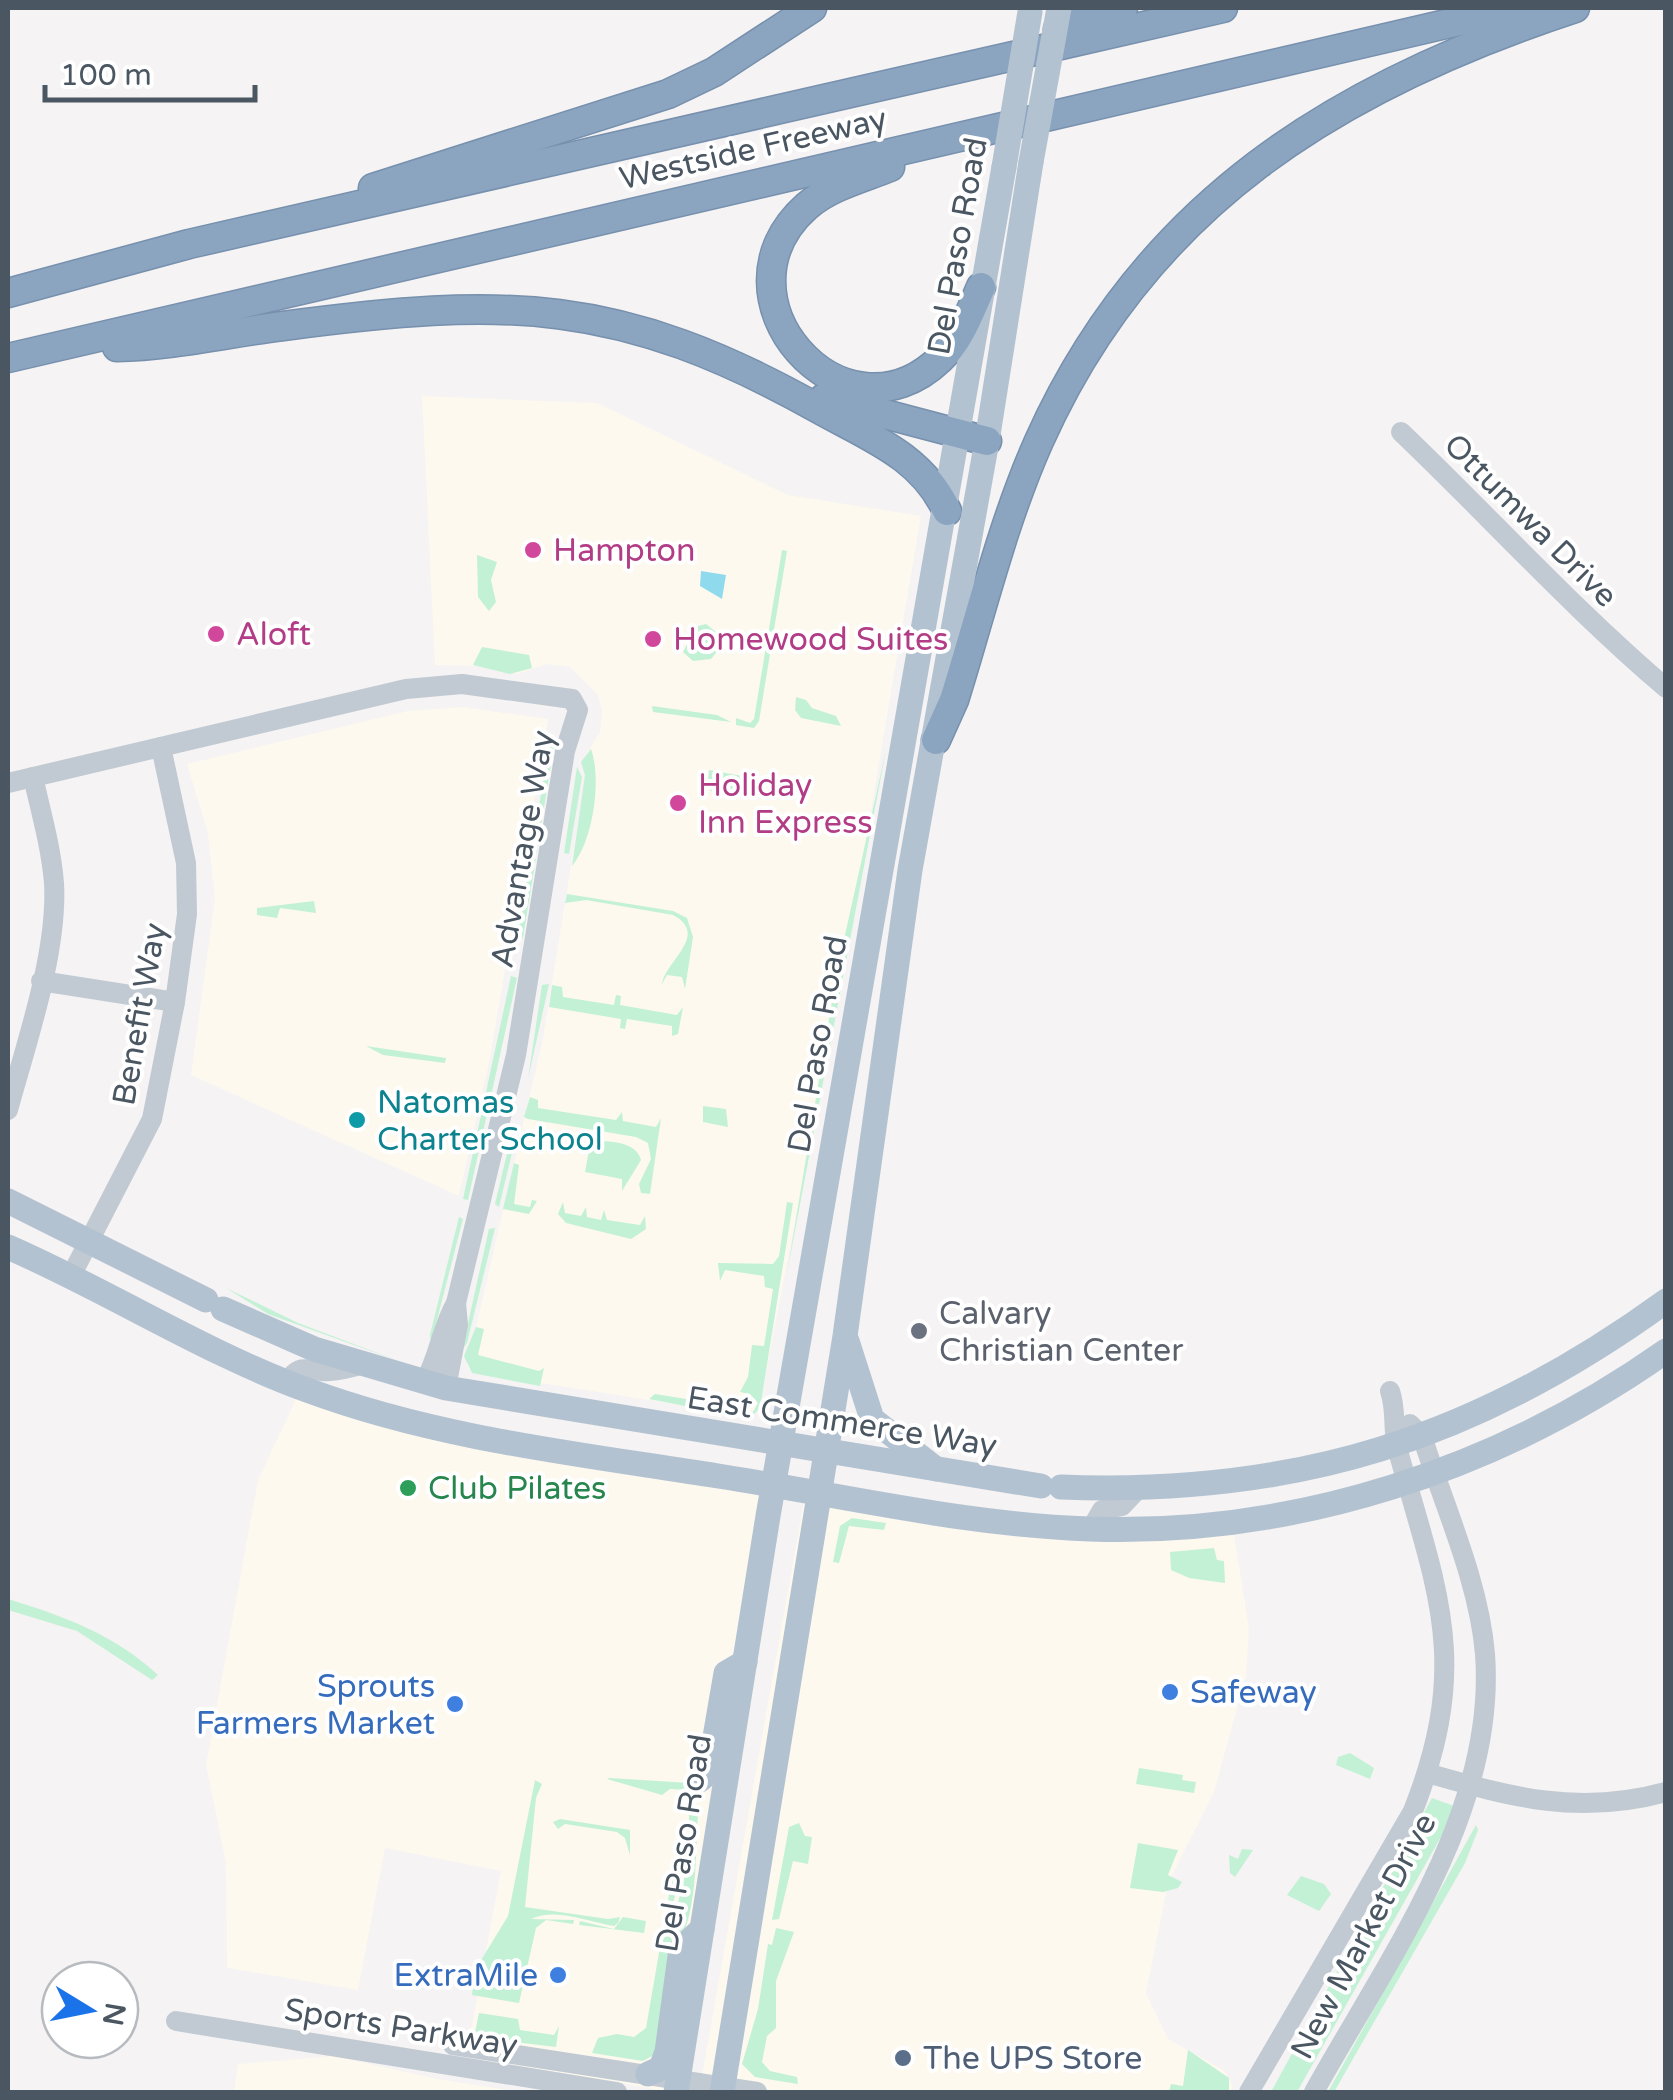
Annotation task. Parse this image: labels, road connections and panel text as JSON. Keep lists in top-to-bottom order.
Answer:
{
  "streets": {
    "highway": ["Westside Freeway"],
    "main road": ["Del Paso Road", "East Commerce Way"],
    "street": [
      "Ottumwa Drive",
      "Advantage Way",
      "Benefit Way",
      "New Market Drive",
      "Sports Parkway"
    ]
  },
  "crossings": [
    ["Del Paso Road", "East Commerce Way"],
    ["Advantage Way", "Benefit Way"],
    ["Advantage Way", "East Commerce Way"],
    ["Benefit Way", "East Commerce Way"],
    ["East Commerce Way", "New Market Drive"]
  ],
  "places": [
    "Hampton",
    "Aloft",
    "Homewood Suites",
    "Holiday Inn Express",
    "Natomas Charter School",
    "Calvary Christian Center",
    "Club Pilates",
    "Safeway",
    "Sprouts Farmers Market",
    "ExtraMile",
    "The UPS Store"
  ],
  "scale_bar": "100 m",
  "north": "right"
}
